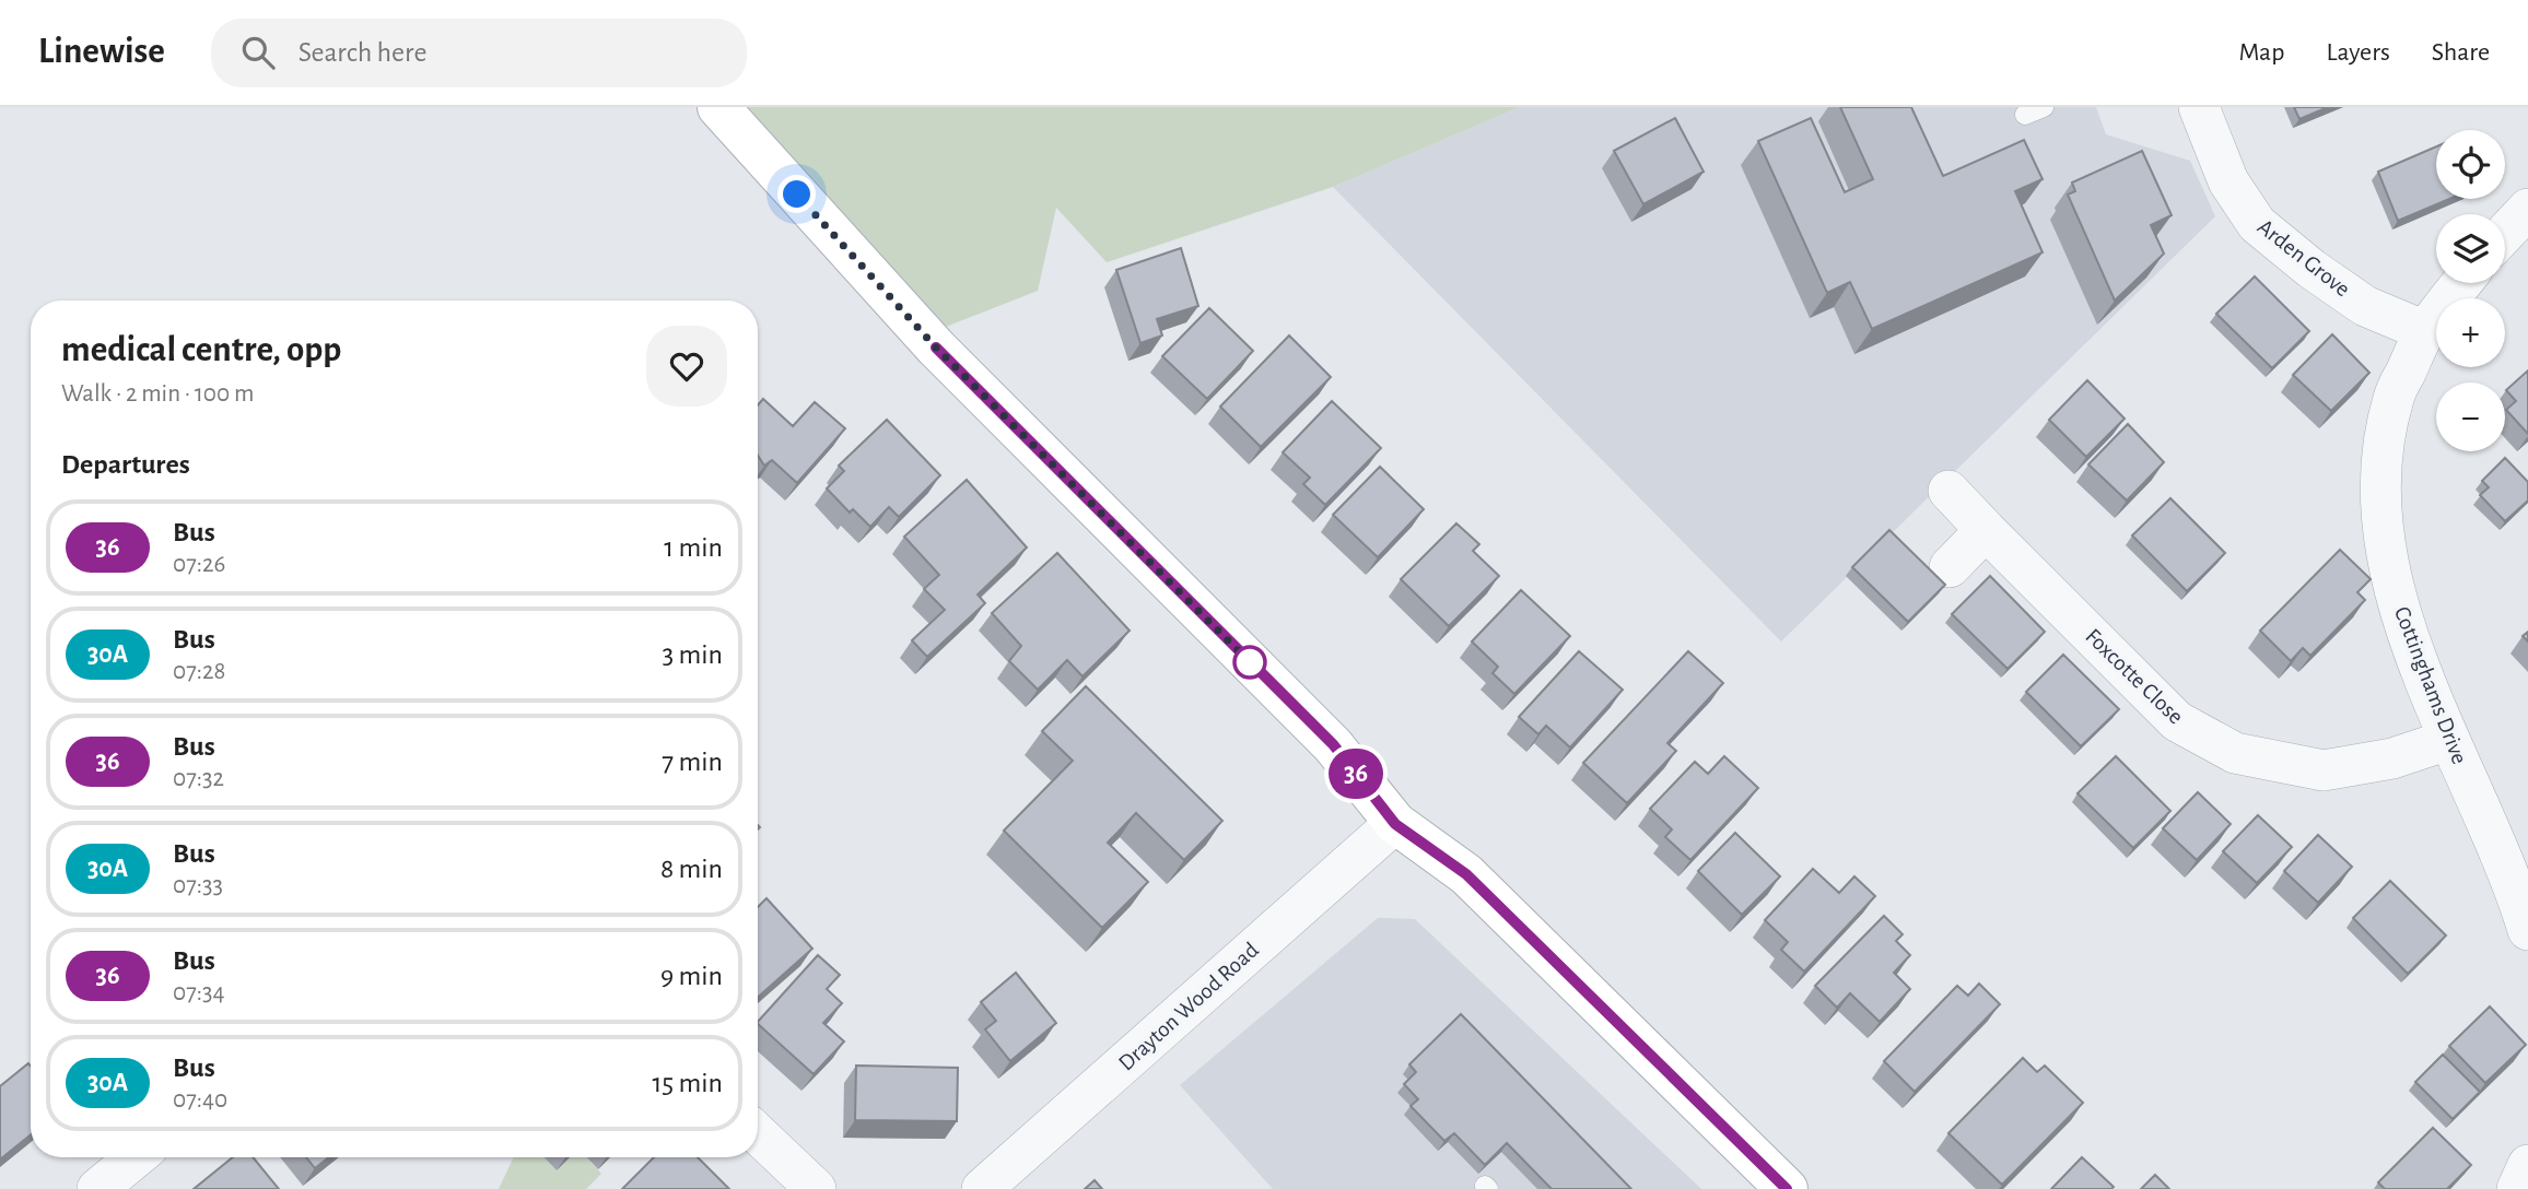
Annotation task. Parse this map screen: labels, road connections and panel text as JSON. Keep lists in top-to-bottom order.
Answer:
{
  "streets": {
    "street": [
      "Arden Grove",
      "Foxcotte Close",
      "Cottinghams Drive",
      "Drayton Wood Road"
    ]
  },
  "crossings": [
    ["Arden Grove", "Cottinghams Drive"],
    ["Foxcotte Close", "Cottinghams Drive"]
  ],
  "lines": ["bus line 36"],
  "page": {
    "header": "Linewise",
    "search": "Search here",
    "nav": ["Map", "Layers", "Share"],
    "on_map": "36",
    "map_buttons": ["+", "−"],
    "heading": [
      ["medical centre, opp", "Walk · 2 min · 100 m"],
      "Departures"
    ],
    "list": [
      {
        "mark": "36",
        "name": "Bus",
        "note": "07:26",
        "value": "1 min"
      },
      {
        "mark": "30A",
        "name": "Bus",
        "note": "07:28",
        "value": "3 min"
      },
      {
        "mark": "36",
        "name": "Bus",
        "note": "07:32",
        "value": "7 min"
      },
      {
        "mark": "30A",
        "name": "Bus",
        "note": "07:33",
        "value": "8 min"
      },
      {
        "mark": "36",
        "name": "Bus",
        "note": "07:34",
        "value": "9 min"
      },
      {
        "mark": "30A",
        "name": "Bus",
        "note": "07:40",
        "value": "15 min"
      }
    ]
  }
}
